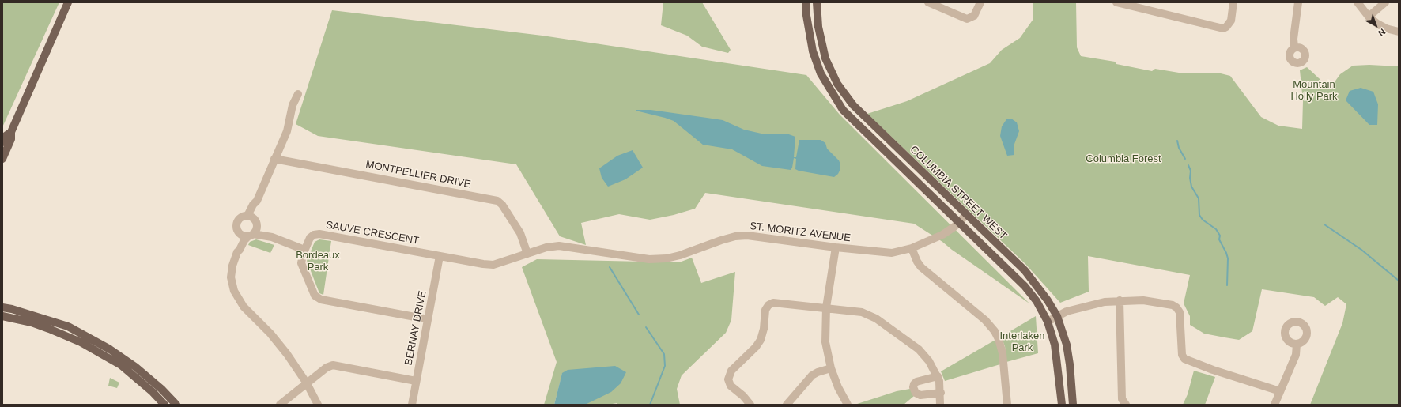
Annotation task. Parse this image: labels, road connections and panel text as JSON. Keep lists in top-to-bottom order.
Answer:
{
  "streets": {
    "main road": ["COLUMBIA STREET WEST"],
    "street": [
      "MONTPELLIER DRIVE",
      "ST. MORITZ AVENUE",
      "SAUVE CRESCENT",
      "BERNAY DRIVE"
    ]
  },
  "crossings": [
    ["MONTPELLIER DRIVE", "ST. MORITZ AVENUE"],
    ["COLUMBIA STREET WEST", "ST. MORITZ AVENUE"],
    ["ST. MORITZ AVENUE", "SAUVE CRESCENT"],
    ["ST. MORITZ AVENUE", "BERNAY DRIVE"],
    ["SAUVE CRESCENT", "BERNAY DRIVE"]
  ],
  "parks": [
    "Mountain Holly Park",
    "Columbia Forest",
    "Bordeaux Park",
    "Interlaken Park"
  ],
  "north": "bottom right"
}
